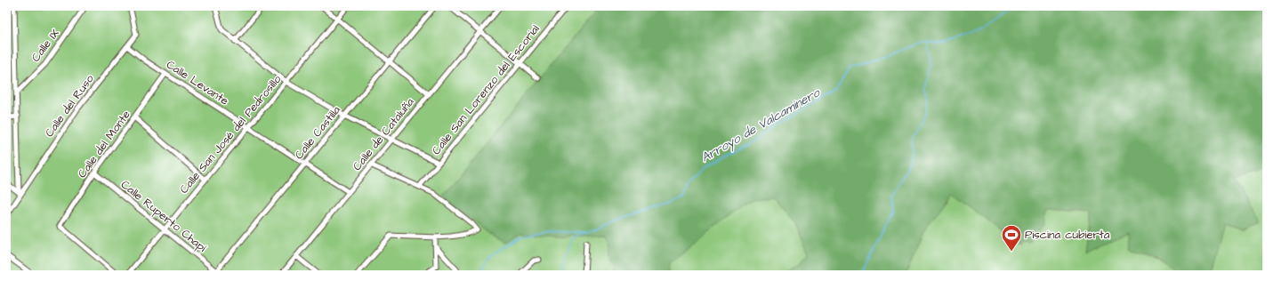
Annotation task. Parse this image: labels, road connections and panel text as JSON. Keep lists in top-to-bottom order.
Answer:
{
  "streets": {
    "street": [
      "Calle IX",
      "Calle Levante",
      "Calle San Lorenzo del Escorial",
      "Calle del Ruso",
      "Calle Castilla",
      "Calle San José del Pedrosillo",
      "Calle de Cataluña",
      "Calle del Monte",
      "Calle Ruperto Chapí"
    ]
  },
  "crossings": [
    ["Calle Levante", "Calle del Ruso"],
    ["Calle Levante", "Calle Castilla"],
    ["Calle Levante", "Calle San José del Pedrosillo"],
    ["Calle Levante", "Calle de Cataluña"],
    ["Calle Levante", "Calle del Monte"],
    ["Calle Castilla", "Calle Ruperto Chapí"],
    ["Calle San José del Pedrosillo", "Calle Ruperto Chapí"],
    ["Calle del Monte", "Calle Ruperto Chapí"]
  ],
  "water": ["Arroyo de Valcaminero"],
  "places": {
    "sports": ["Piscina cubierta"]
  }
}
